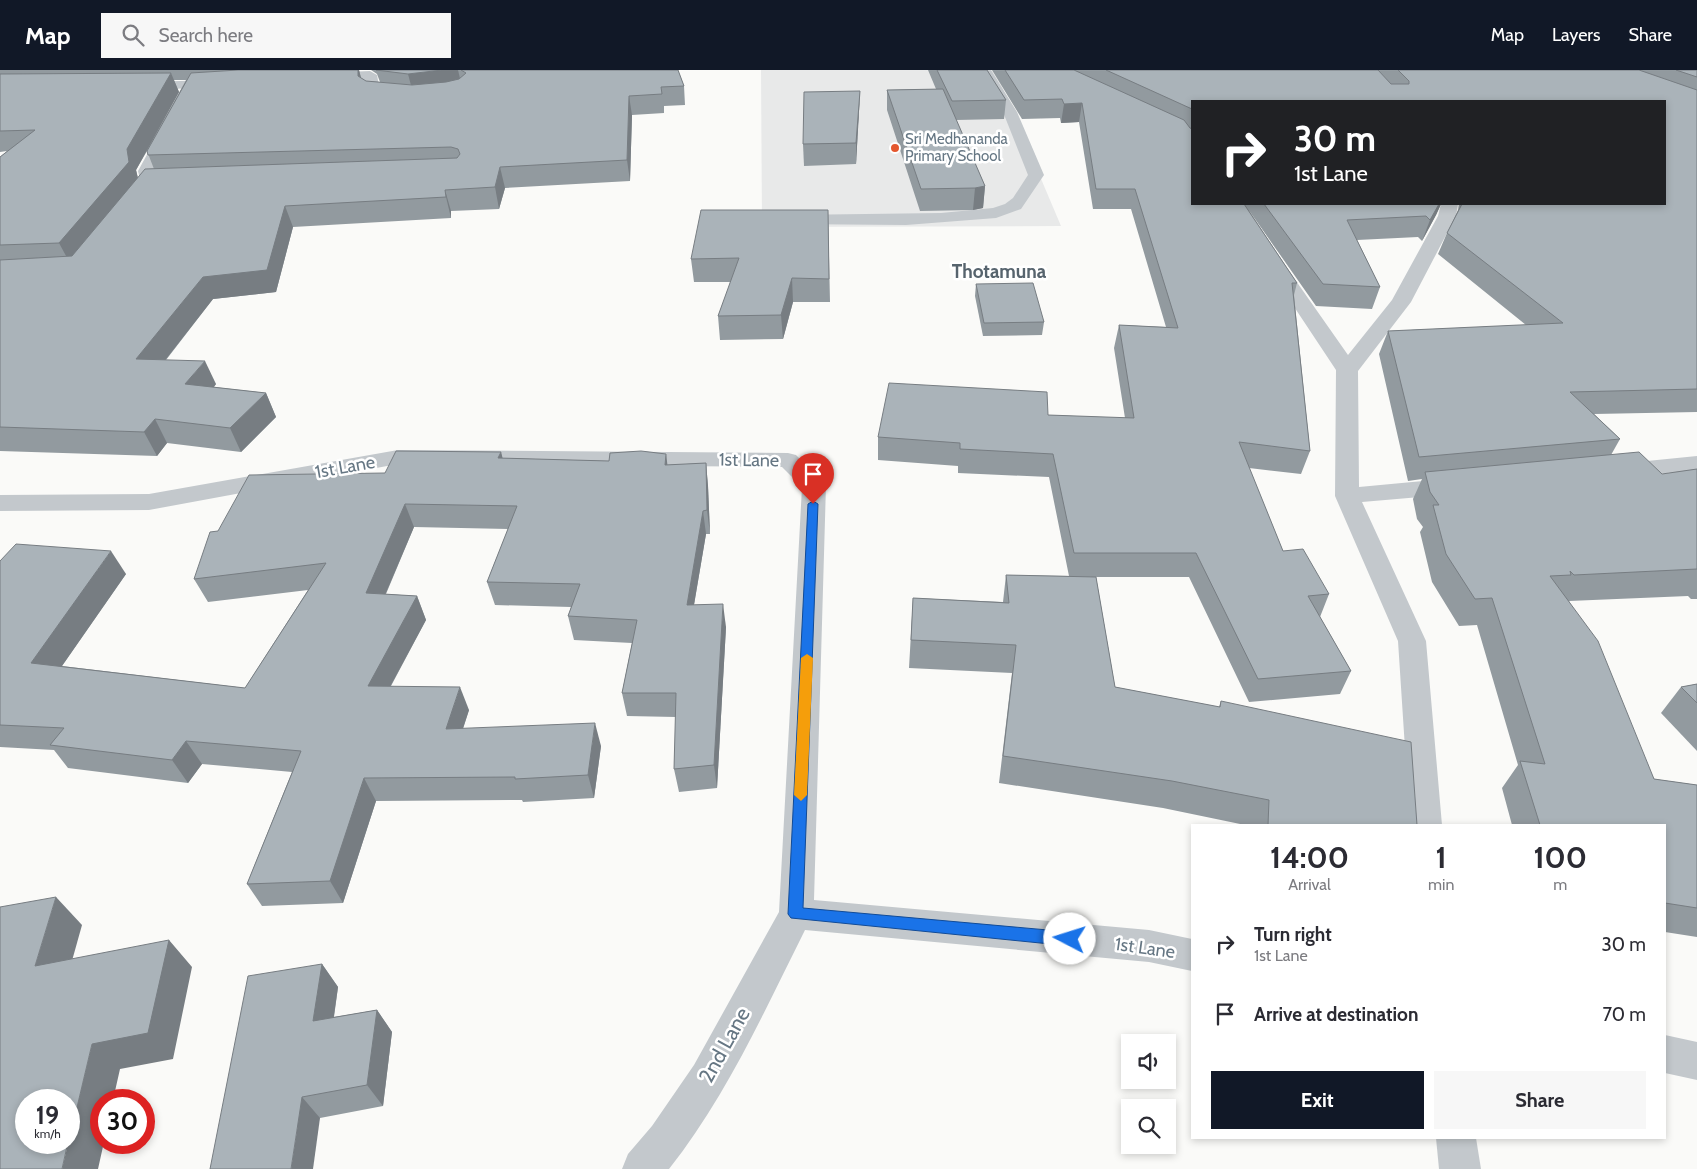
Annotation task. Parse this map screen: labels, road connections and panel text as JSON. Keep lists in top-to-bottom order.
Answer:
{
  "streets": {
    "street": ["1st Lane", "2nd Lane"]
  },
  "crossings": [
    ["1st Lane", "2nd Lane"]
  ],
  "districts": ["Thotamuna"],
  "places": ["Sri Medhananda Primary School"],
  "page": {
    "header": "Map",
    "search": "Search here",
    "nav": ["Map", "Layers", "Share"],
    "turn": ["30 m", "1st Lane"],
    "eta": [
      "14:00",
      "Arrival",
      "1",
      "min",
      "100",
      "m"
    ],
    "list": [
      {
        "name": "Turn right",
        "note": "1st Lane",
        "value": "30 m"
      },
      {
        "name": "Arrive at destination",
        "value": "70 m"
      }
    ],
    "buttons": ["Exit", "Share"],
    "speed": "19 km/h",
    "limit": "30"
  }
}
